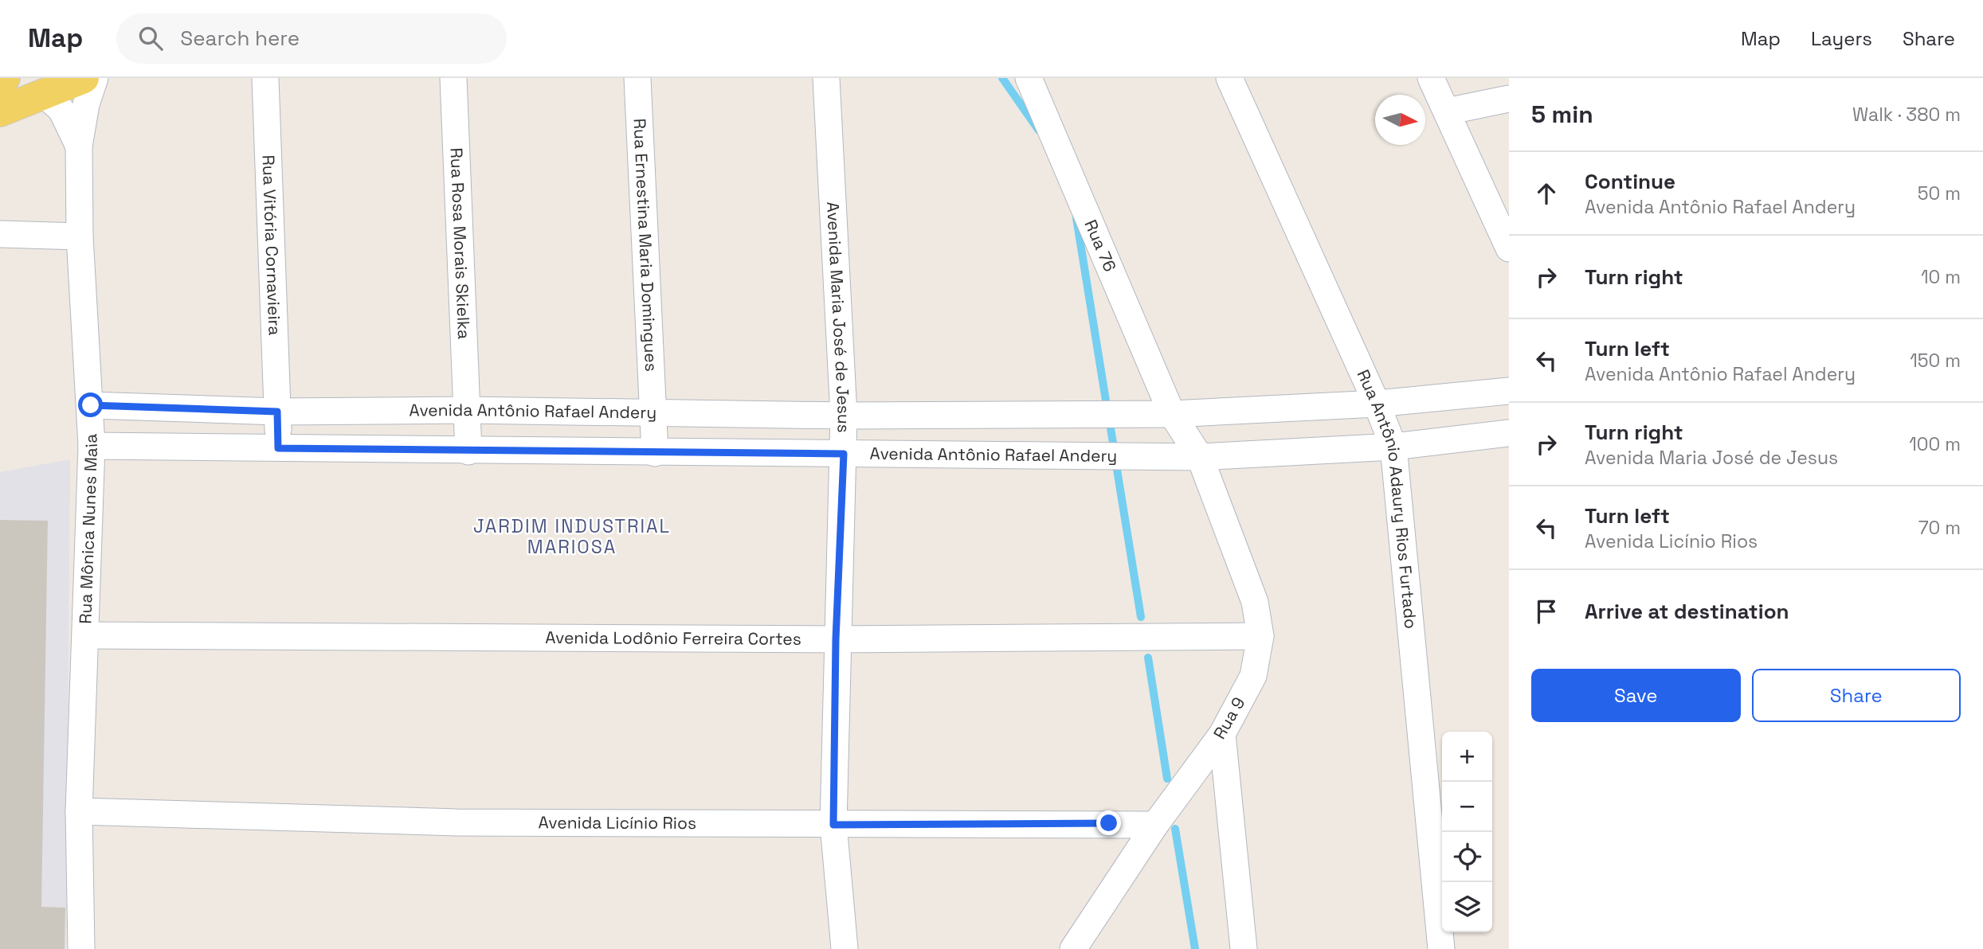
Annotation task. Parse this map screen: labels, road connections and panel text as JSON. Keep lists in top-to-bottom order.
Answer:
{
  "streets": {
    "street": [
      "Rua Rosa Morais Skielka",
      "Rua Vitória Cornavieira",
      "Rua Ernestina Maria Domingues",
      "Rua 76",
      "Avenida Maria José de Jesus",
      "Avenida Antônio Rafael Andery",
      "Rua Antônio Adaury Rios Furtado",
      "Rua Mônica Nunes Maia",
      "Avenida Lodônio Ferreira Cortes",
      "Rua 9",
      "Avenida Licínio Rios"
    ]
  },
  "crossings": [
    ["Rua Rosa Morais Skielka", "Avenida Antônio Rafael Andery"],
    ["Rua Vitória Cornavieira", "Avenida Antônio Rafael Andery"],
    ["Rua Ernestina Maria Domingues", "Avenida Antônio Rafael Andery"],
    ["Rua 76", "Avenida Antônio Rafael Andery"],
    ["Rua 76", "Rua 9"],
    ["Avenida Maria José de Jesus", "Avenida Antônio Rafael Andery"],
    ["Avenida Maria José de Jesus", "Avenida Lodônio Ferreira Cortes"],
    ["Avenida Maria José de Jesus", "Avenida Licínio Rios"],
    ["Avenida Antônio Rafael Andery", "Rua Antônio Adaury Rios Furtado"],
    ["Avenida Antônio Rafael Andery", "Rua Mônica Nunes Maia"],
    ["Avenida Antônio Rafael Andery", "Rua 9"],
    ["Rua Mônica Nunes Maia", "Avenida Lodônio Ferreira Cortes"],
    ["Rua Mônica Nunes Maia", "Avenida Licínio Rios"],
    ["Avenida Lodônio Ferreira Cortes", "Rua 9"],
    ["Rua 9", "Avenida Licínio Rios"]
  ],
  "districts": ["JARDIM INDUSTRIAL MARIOSA"],
  "north": "right",
  "page": {
    "header": "Map",
    "search": "Search here",
    "nav": ["Map", "Layers", "Share"],
    "heading": ["5 min", "Walk · 380 m"],
    "list": [
      ["Continue", "Avenida Antônio Rafael Andery", "50 m"],
      ["Turn right", "10 m"],
      ["Turn left", "Avenida Antônio Rafael Andery", "150 m"],
      ["Turn right", "Avenida Maria José de Jesus", "100 m"],
      ["Turn left", "Avenida Licínio Rios", "70 m"],
      "Arrive at destination"
    ],
    "buttons": ["Save", "Share"],
    "map_buttons": ["+", "−"]
  }
}
